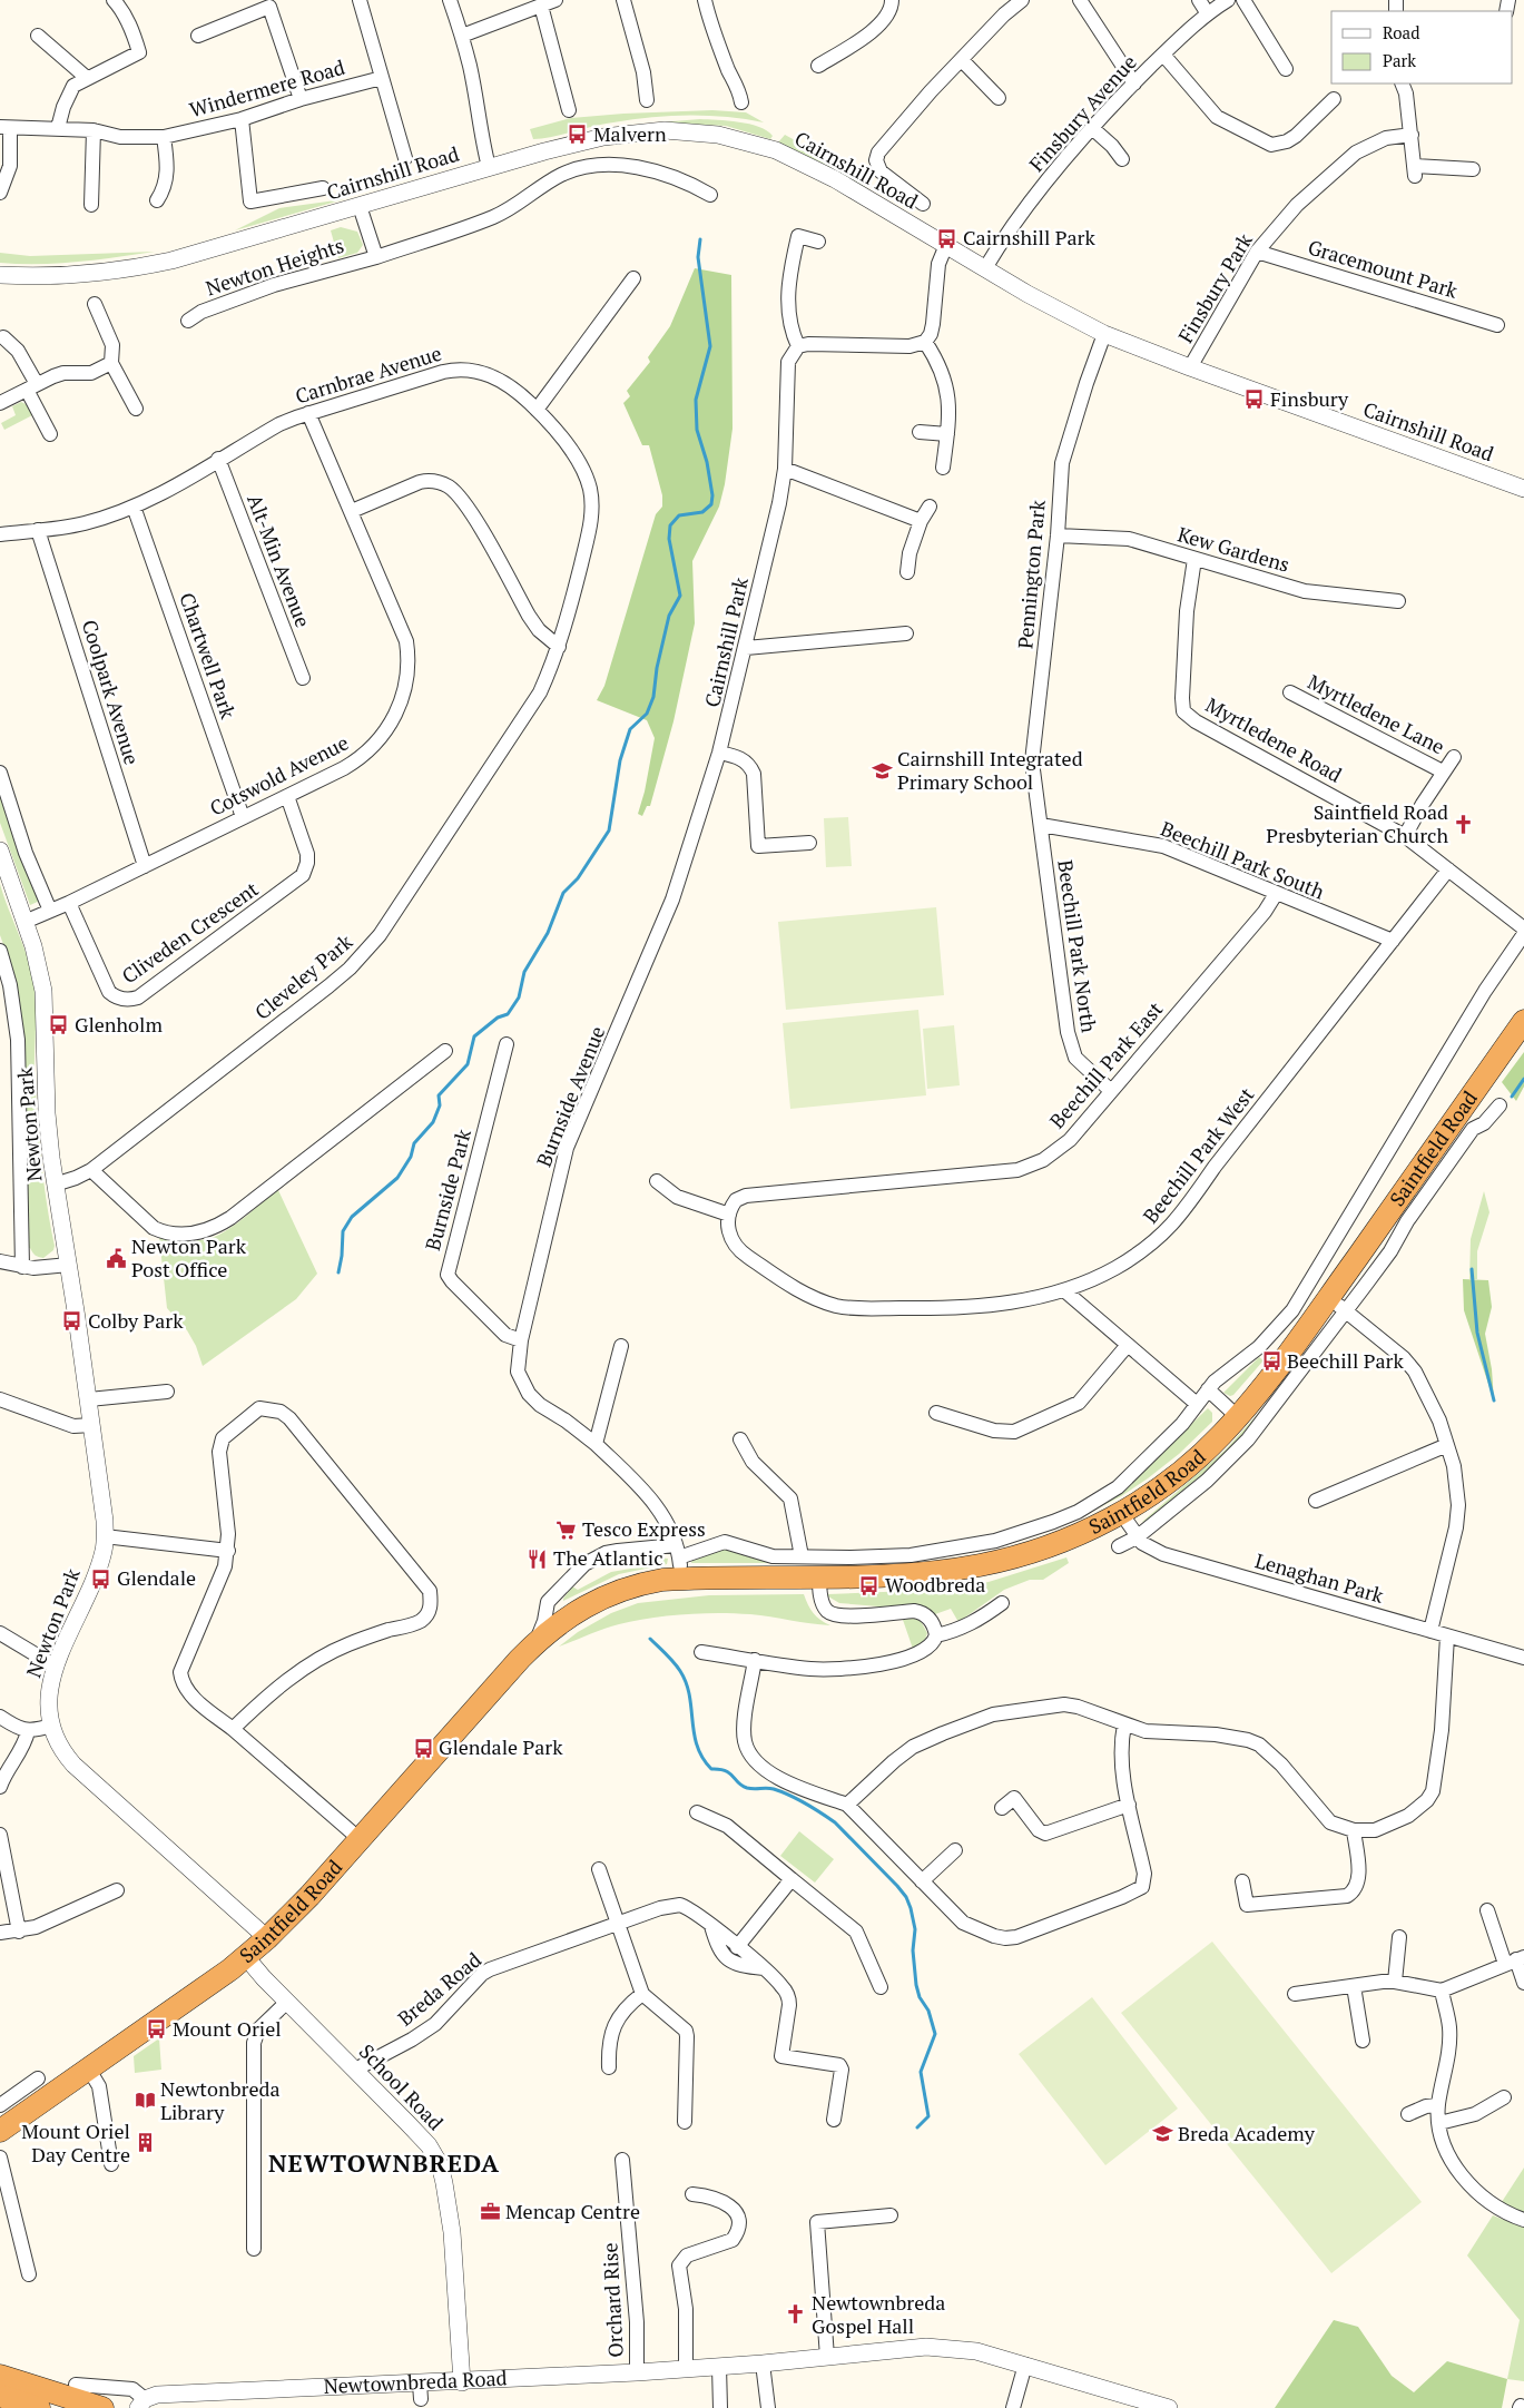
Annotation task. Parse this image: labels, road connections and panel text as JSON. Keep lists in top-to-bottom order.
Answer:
{
  "streets": {
    "highway": ["Saintfield Road"],
    "street": [
      "Windermere Road",
      "Finsbury Avenue",
      "Cairnshill Road",
      "Newton Heights",
      "Gracemount Park",
      "Finsbury Park",
      "Carnbrae Avenue",
      "Kew Gardens",
      "Alt-Min Avenue",
      "Pennington Park",
      "Cairnshill Park",
      "Chartwell Park",
      "Coolpark Avenue",
      "Myrtledene Lane",
      "Myrtledene Road",
      "Cotswold Avenue",
      "Beechill Park South",
      "Cliveden Crescent",
      "Beechill Park North",
      "Cleveley Park",
      "Beechill Park East",
      "Burnside Avenue",
      "Newton Park",
      "Beechill Park West",
      "Burnside Park",
      "Lenaghan Park",
      "Breda Road",
      "School Road",
      "Orchard Rise",
      "Newtownbreda Road"
    ]
  },
  "crossings": [
    ["Finsbury Avenue", "Cairnshill Road"],
    ["Cairnshill Road", "Newton Heights"],
    ["Cairnshill Road", "Finsbury Park"],
    ["Cairnshill Road", "Pennington Park"],
    ["Gracemount Park", "Finsbury Park"],
    ["Carnbrae Avenue", "Alt-Min Avenue"],
    ["Carnbrae Avenue", "Chartwell Park"],
    ["Carnbrae Avenue", "Coolpark Avenue"],
    ["Carnbrae Avenue", "Cotswold Avenue"],
    ["Carnbrae Avenue", "Cleveley Park"],
    ["Kew Gardens", "Pennington Park"],
    ["Kew Gardens", "Myrtledene Road"],
    ["Pennington Park", "Beechill Park South"],
    ["Pennington Park", "Beechill Park North"],
    ["Cairnshill Park", "Burnside Avenue"],
    ["Chartwell Park", "Cotswold Avenue"],
    ["Coolpark Avenue", "Cotswold Avenue"],
    ["Myrtledene Road", "Beechill Park West"],
    ["Cotswold Avenue", "Cliveden Crescent"],
    ["Cotswold Avenue", "Newton Park"],
    ["Beechill Park South", "Beechill Park North"],
    ["Beechill Park South", "Beechill Park East"],
    ["Beechill Park South", "Beechill Park West"],
    ["Beechill Park North", "Beechill Park East"],
    ["Cleveley Park", "Newton Park"],
    ["Beechill Park East", "Beechill Park West"],
    ["Burnside Avenue", "Burnside Park"],
    ["Newton Park", "Saintfield Road"],
    ["Saintfield Road", "Lenaghan Park"],
    ["Saintfield Road", "School Road"],
    ["Breda Road", "School Road"],
    ["School Road", "Newtownbreda Road"],
    ["Orchard Rise", "Newtownbreda Road"]
  ],
  "districts": ["NEWTOWNBREDA"],
  "places": {
    "bus stop": [
      "Malvern",
      "Cairnshill Park",
      "Finsbury",
      "Glenholm",
      "Colby Park",
      "Beechill Park",
      "Glendale",
      "Woodbreda",
      "Glendale Park",
      "Mount Oriel"
    ],
    "school or university": ["Cairnshill Integrated Primary School", "Breda Academy"],
    "church": ["Saintfield Road Presbyterian Church", "Newtownbreda Gospel Hall"],
    "public building": ["Newton Park Post Office"],
    "supermarket": ["Tesco Express"],
    "restaurant": ["The Atlantic"],
    "library": ["Newtonbreda Library"],
    "building": ["Mount Oriel Day Centre"],
    "office": ["Mencap Centre"]
  },
  "legend": ["Road", "Park"]
}
